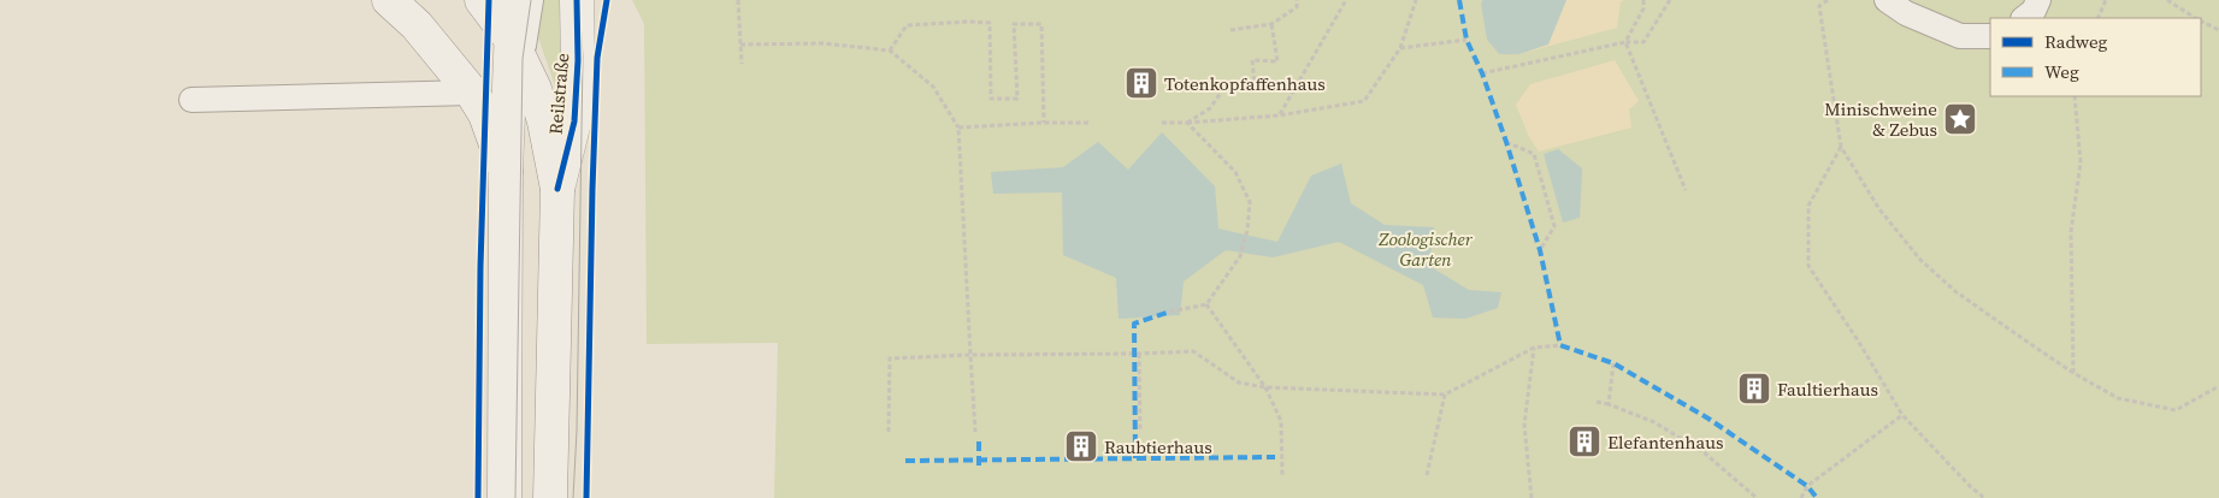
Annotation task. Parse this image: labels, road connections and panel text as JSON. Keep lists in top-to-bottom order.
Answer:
{
  "streets": {
    "main road": ["Reilstraße"]
  },
  "parks": ["Zoologischer Garten"],
  "places": {
    "building": [
      "Totenkopfaffenhaus",
      "Faultierhaus",
      "Elefantenhaus",
      "Raubtierhaus"
    ],
    "place": ["Minischweine & Zebus"]
  },
  "legend": ["Radweg", "Weg"]
}
